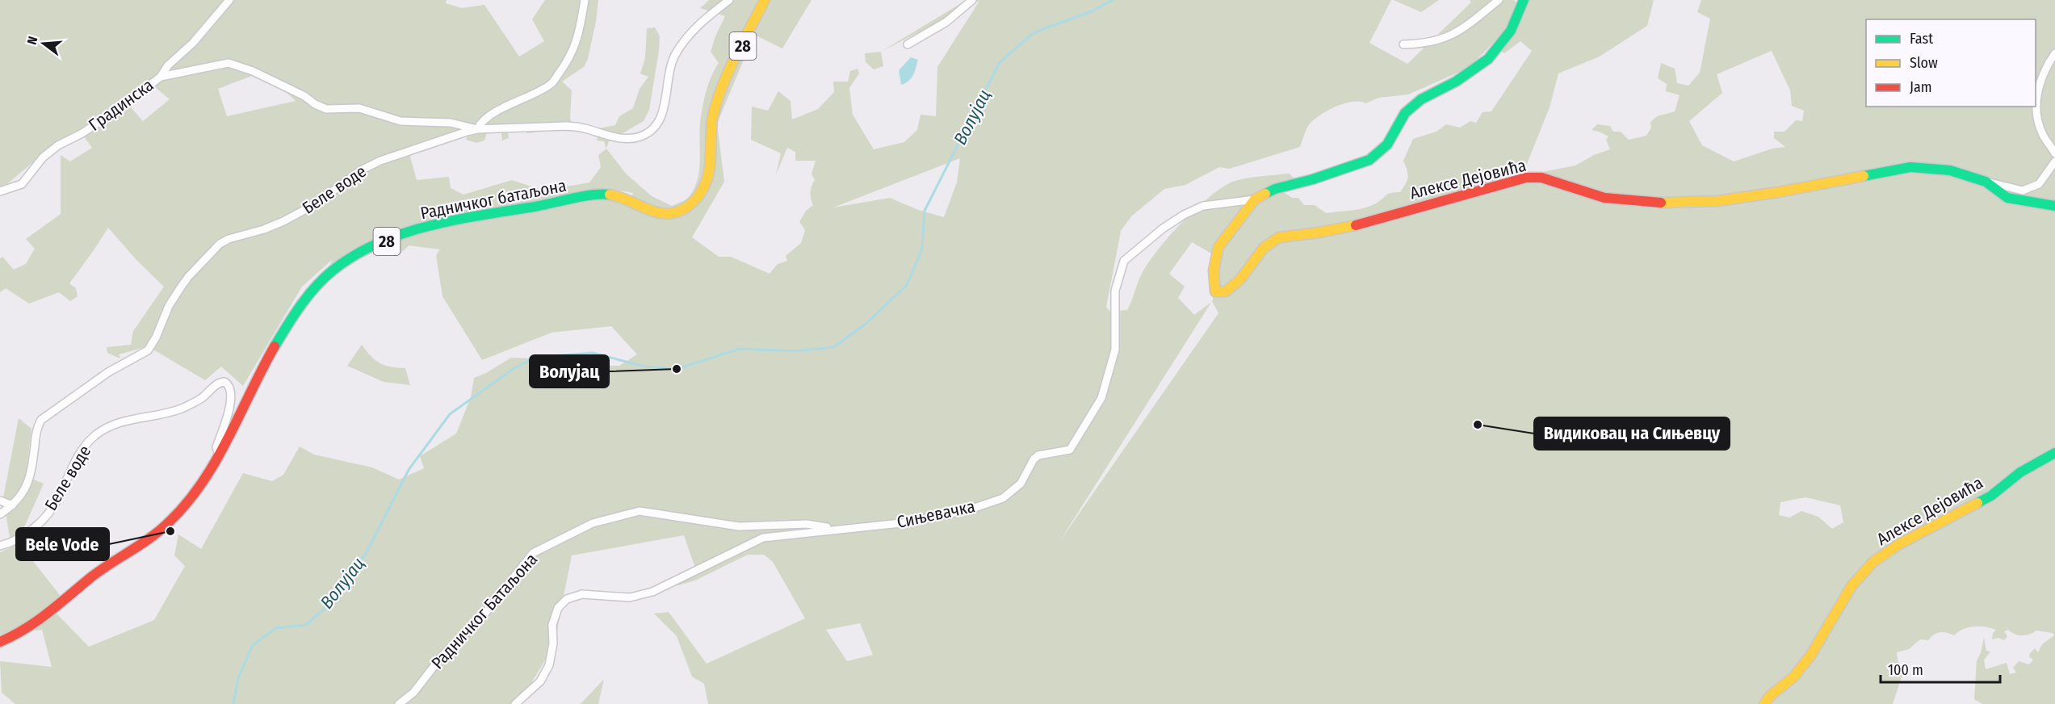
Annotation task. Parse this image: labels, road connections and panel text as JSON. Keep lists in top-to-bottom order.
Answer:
{
  "streets": {
    "street": [
      "28",
      "Градинска",
      "Алексе Дејовића",
      "Беле воде",
      "Радничког батаљона",
      "Сињевачка",
      "Радничког Батаљона"
    ]
  },
  "crossings": [
    ["Алексе Дејовића", "Сињевачка"],
    ["Беле воде", "Радничког батаљона"],
    ["Сињевачка", "Радничког Батаљона"]
  ],
  "water": ["Волујац"],
  "places": ["Волујац", "Видиковац на Сињевцу", "Bele Vode"],
  "legend": ["Fast", "Slow", "Jam"],
  "scale_bar": "100 m",
  "north": "left"
}
